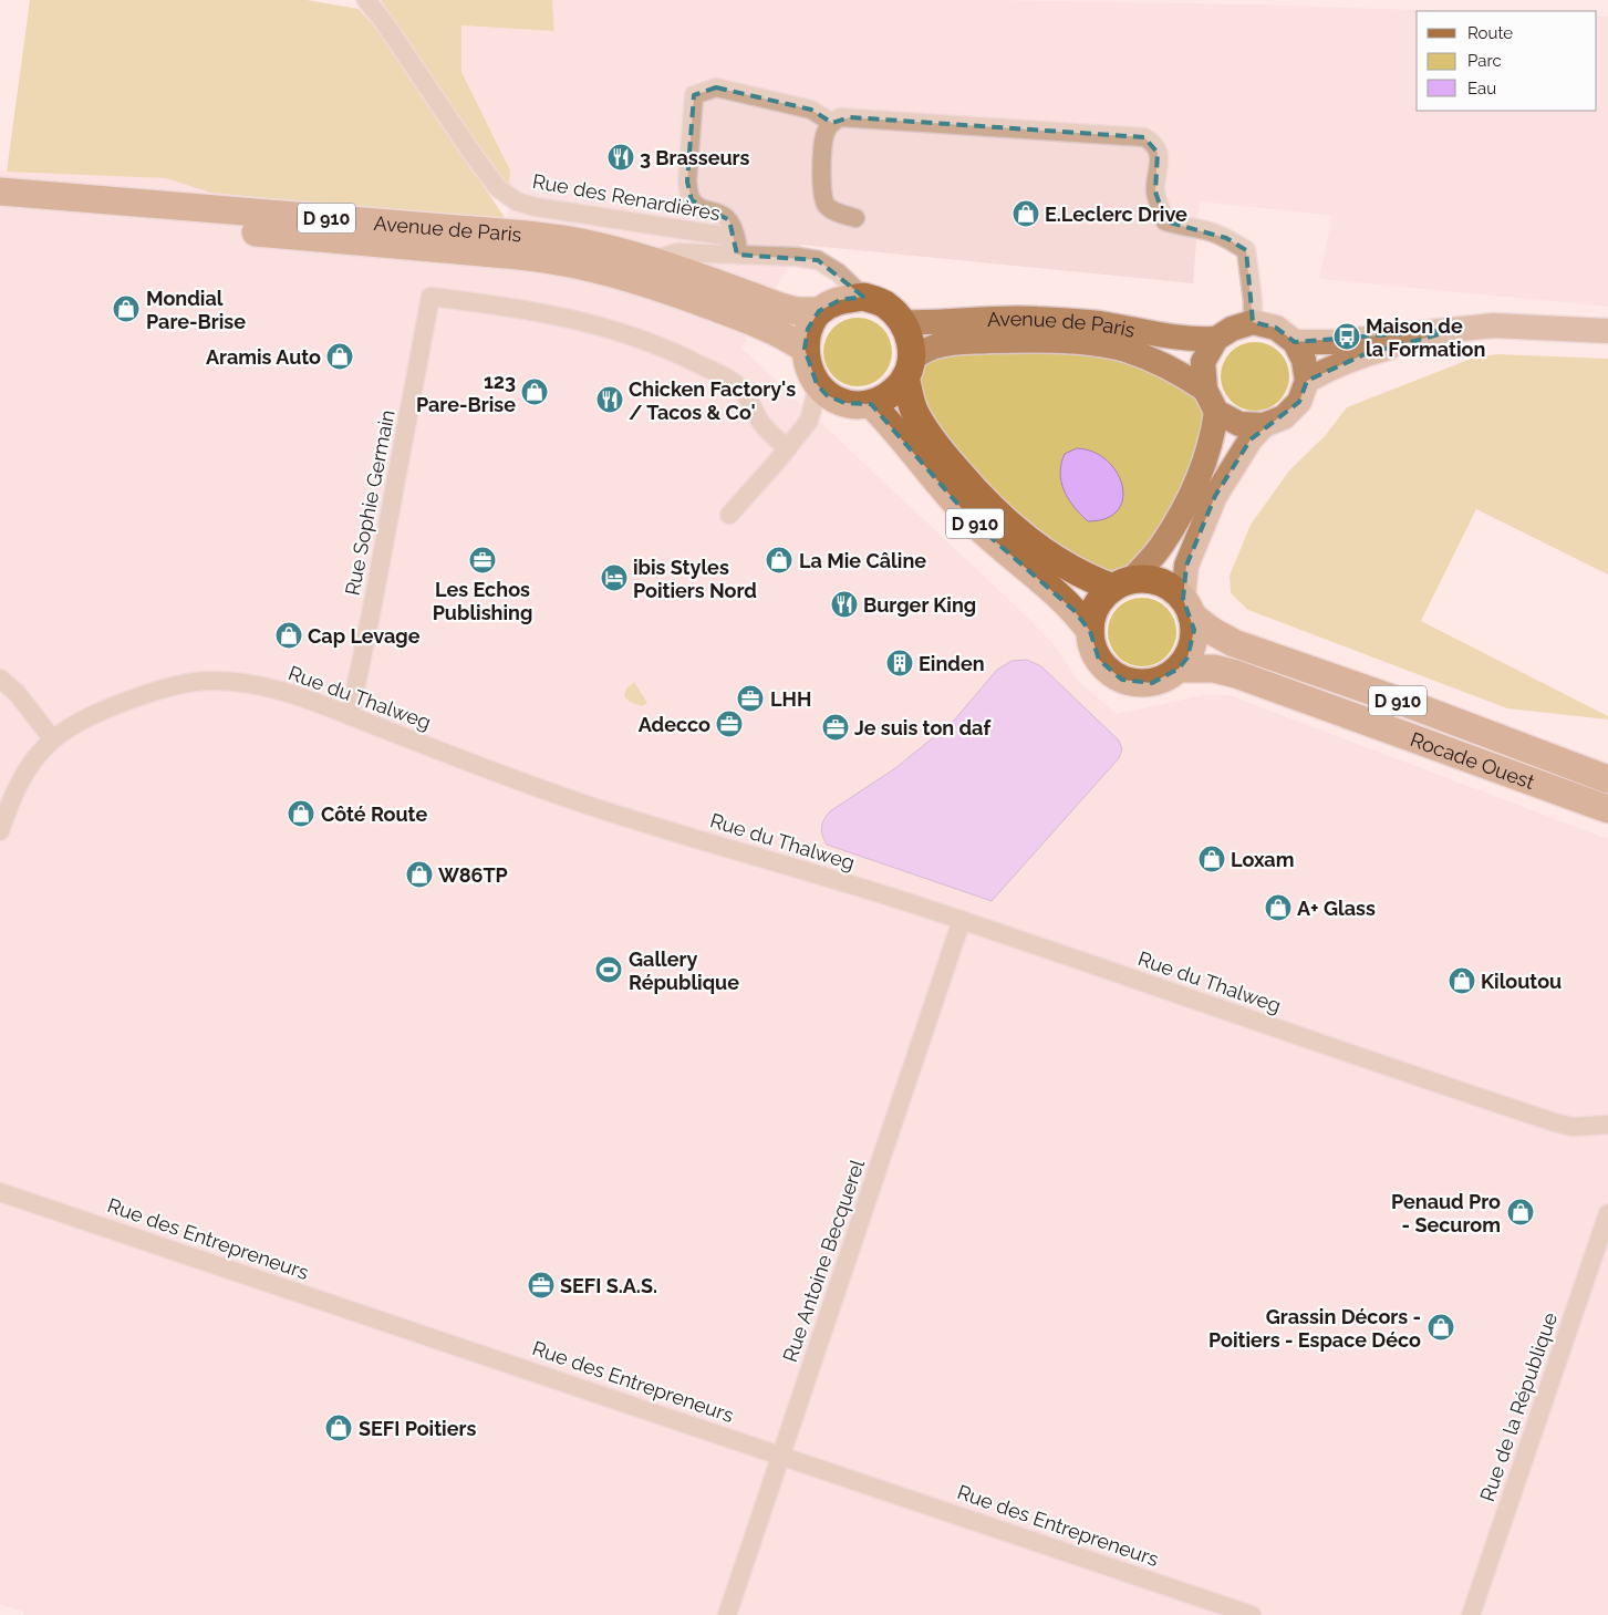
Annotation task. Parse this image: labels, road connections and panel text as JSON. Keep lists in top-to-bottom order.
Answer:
{
  "streets": {
    "main road": ["D 910", "Avenue de Paris", "Rocade Ouest"],
    "street": [
      "Rue des Renardières",
      "Rue Sophie Germain",
      "Rue du Thalweg",
      "Rue des Entrepreneurs",
      "Rue Antoine Becquerel",
      "Rue de la République"
    ]
  },
  "crossings": [
    ["Rue des Renardières", "D 910"],
    ["Rue des Renardières", "Avenue de Paris"],
    ["D 910", "Avenue de Paris"],
    ["D 910", "Rocade Ouest"],
    ["Rue Sophie Germain", "Rue du Thalweg"],
    ["Rue du Thalweg", "Rue Antoine Becquerel"],
    ["Rue des Entrepreneurs", "Rue Antoine Becquerel"]
  ],
  "places": {
    "restaurant": ["3 Brasseurs", "Chicken Factory's / Tacos & Co'", "Burger King"],
    "shop": [
      "E.Leclerc Drive",
      "Mondial Pare-Brise",
      "Aramis Auto",
      "123 Pare-Brise",
      "La Mie Câline",
      "Cap Levage",
      "Côté Route",
      "Loxam",
      "W86TP",
      "A+ Glass",
      "Kiloutou",
      "Penaud Pro - Securom",
      "Grassin Décors - Poitiers - Espace Déco",
      "SEFI Poitiers"
    ],
    "bus stop": ["Maison de la Formation"],
    "office": [
      "Les Echos Publishing",
      "LHH",
      "Adecco",
      "Je suis ton daf",
      "SEFI S.A.S."
    ],
    "hotel": ["ibis Styles Poitiers Nord"],
    "building": ["Einden"],
    "sports": ["Gallery République"]
  },
  "legend": ["Route", "Parc", "Eau"]
}
